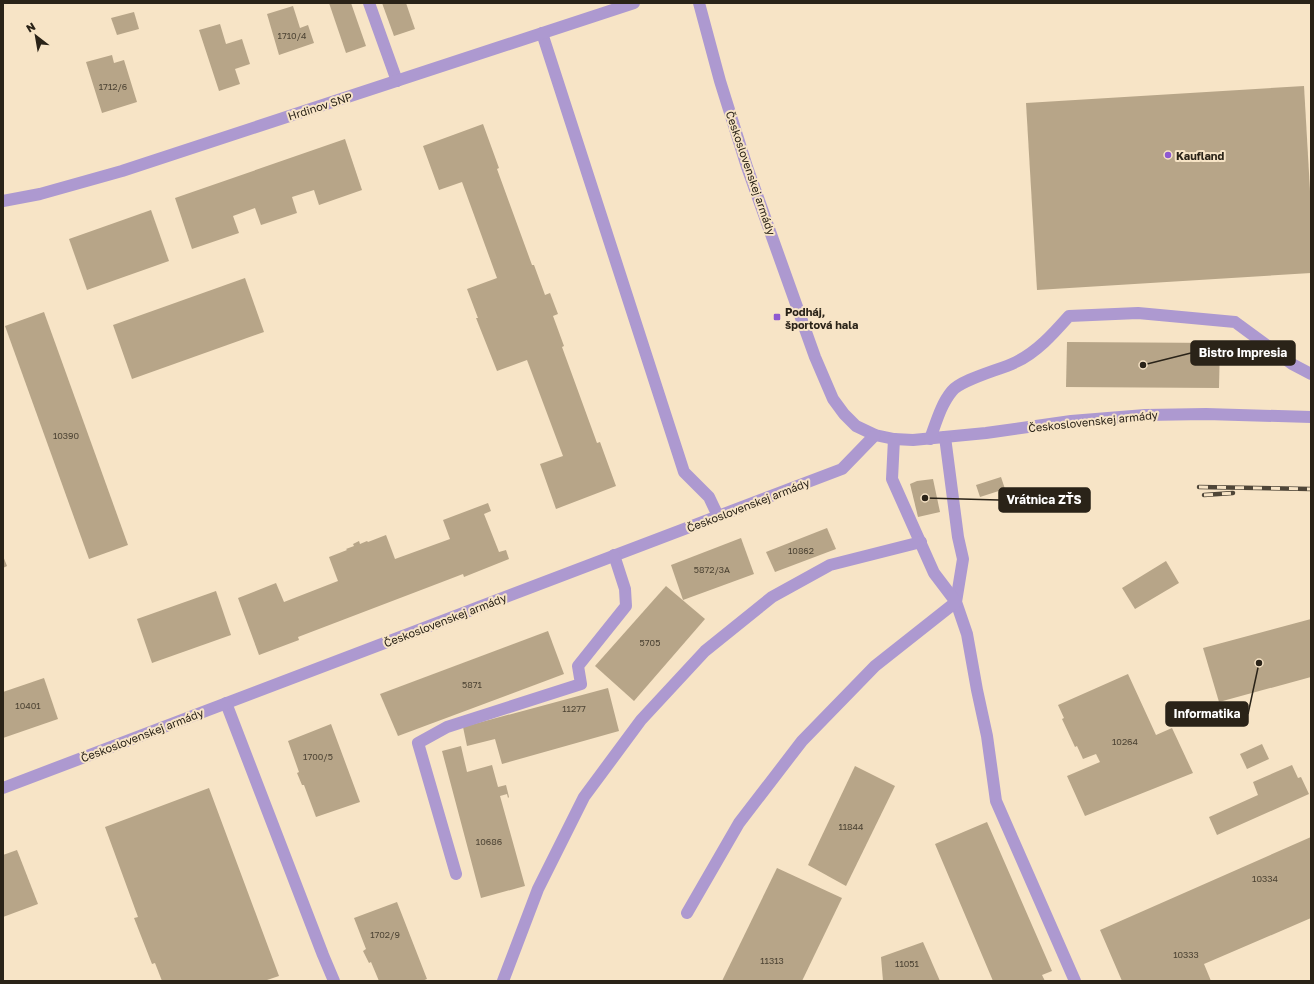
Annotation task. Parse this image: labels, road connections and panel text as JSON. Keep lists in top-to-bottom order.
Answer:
{
  "streets": {
    "street": ["Hrdinov SNP", "Československej armády"]
  },
  "places": {
    "other": [
      "Kaufland",
      "Bistro Impresia",
      "Vrátnica ZŤS",
      "Informatika"
    ],
    "transit": ["Podháj, športová hala"]
  },
  "house_numbers": [
    "1710/4",
    "1712/6",
    "10390",
    "10862",
    "5872/3A",
    "5705",
    "5871",
    "10401",
    "11277",
    "10264",
    "1700/5",
    "11844",
    "10686",
    "10334",
    "1702/9",
    "10333",
    "11313",
    "11051"
  ],
  "north": "top left"
}
